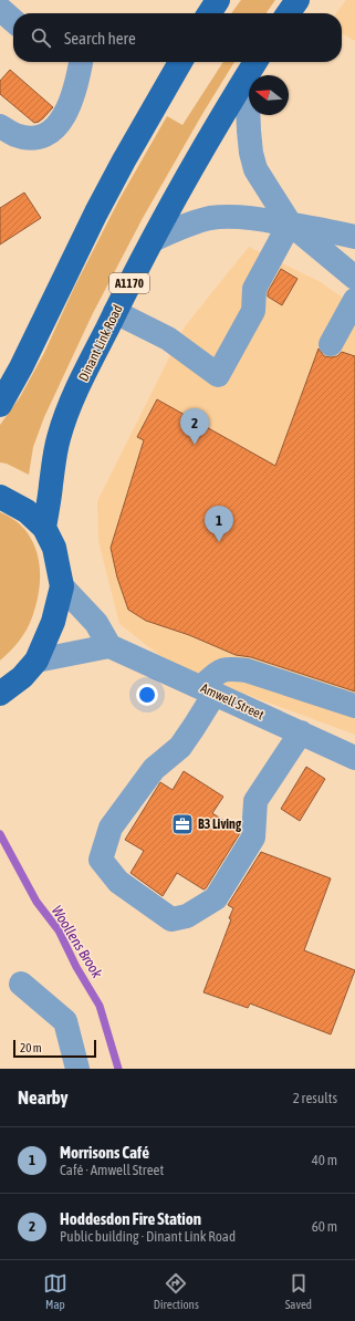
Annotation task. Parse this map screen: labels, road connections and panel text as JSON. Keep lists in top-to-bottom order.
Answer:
{
  "streets": {
    "main road": ["A1170", "Dinant Link Road"],
    "street": ["Amwell Street"]
  },
  "water": ["Woollens Brook"],
  "places": {
    "office": ["B3 Living"]
  },
  "scale_bar": "20 m",
  "north": "left",
  "page": {
    "search": "Search here",
    "pins": ["2", "1"],
    "scale": "20 m",
    "heading": ["Nearby", "2 results"],
    "list": [
      {
        "mark": "1",
        "name": "Morrisons Café",
        "note": "Café · Amwell Street",
        "value": "40 m"
      },
      {
        "mark": "2",
        "name": "Hoddesdon Fire Station",
        "note": "Public building · Dinant Link Road",
        "value": "60 m"
      }
    ],
    "nav": ["Map", "Directions", "Saved"]
  }
}
